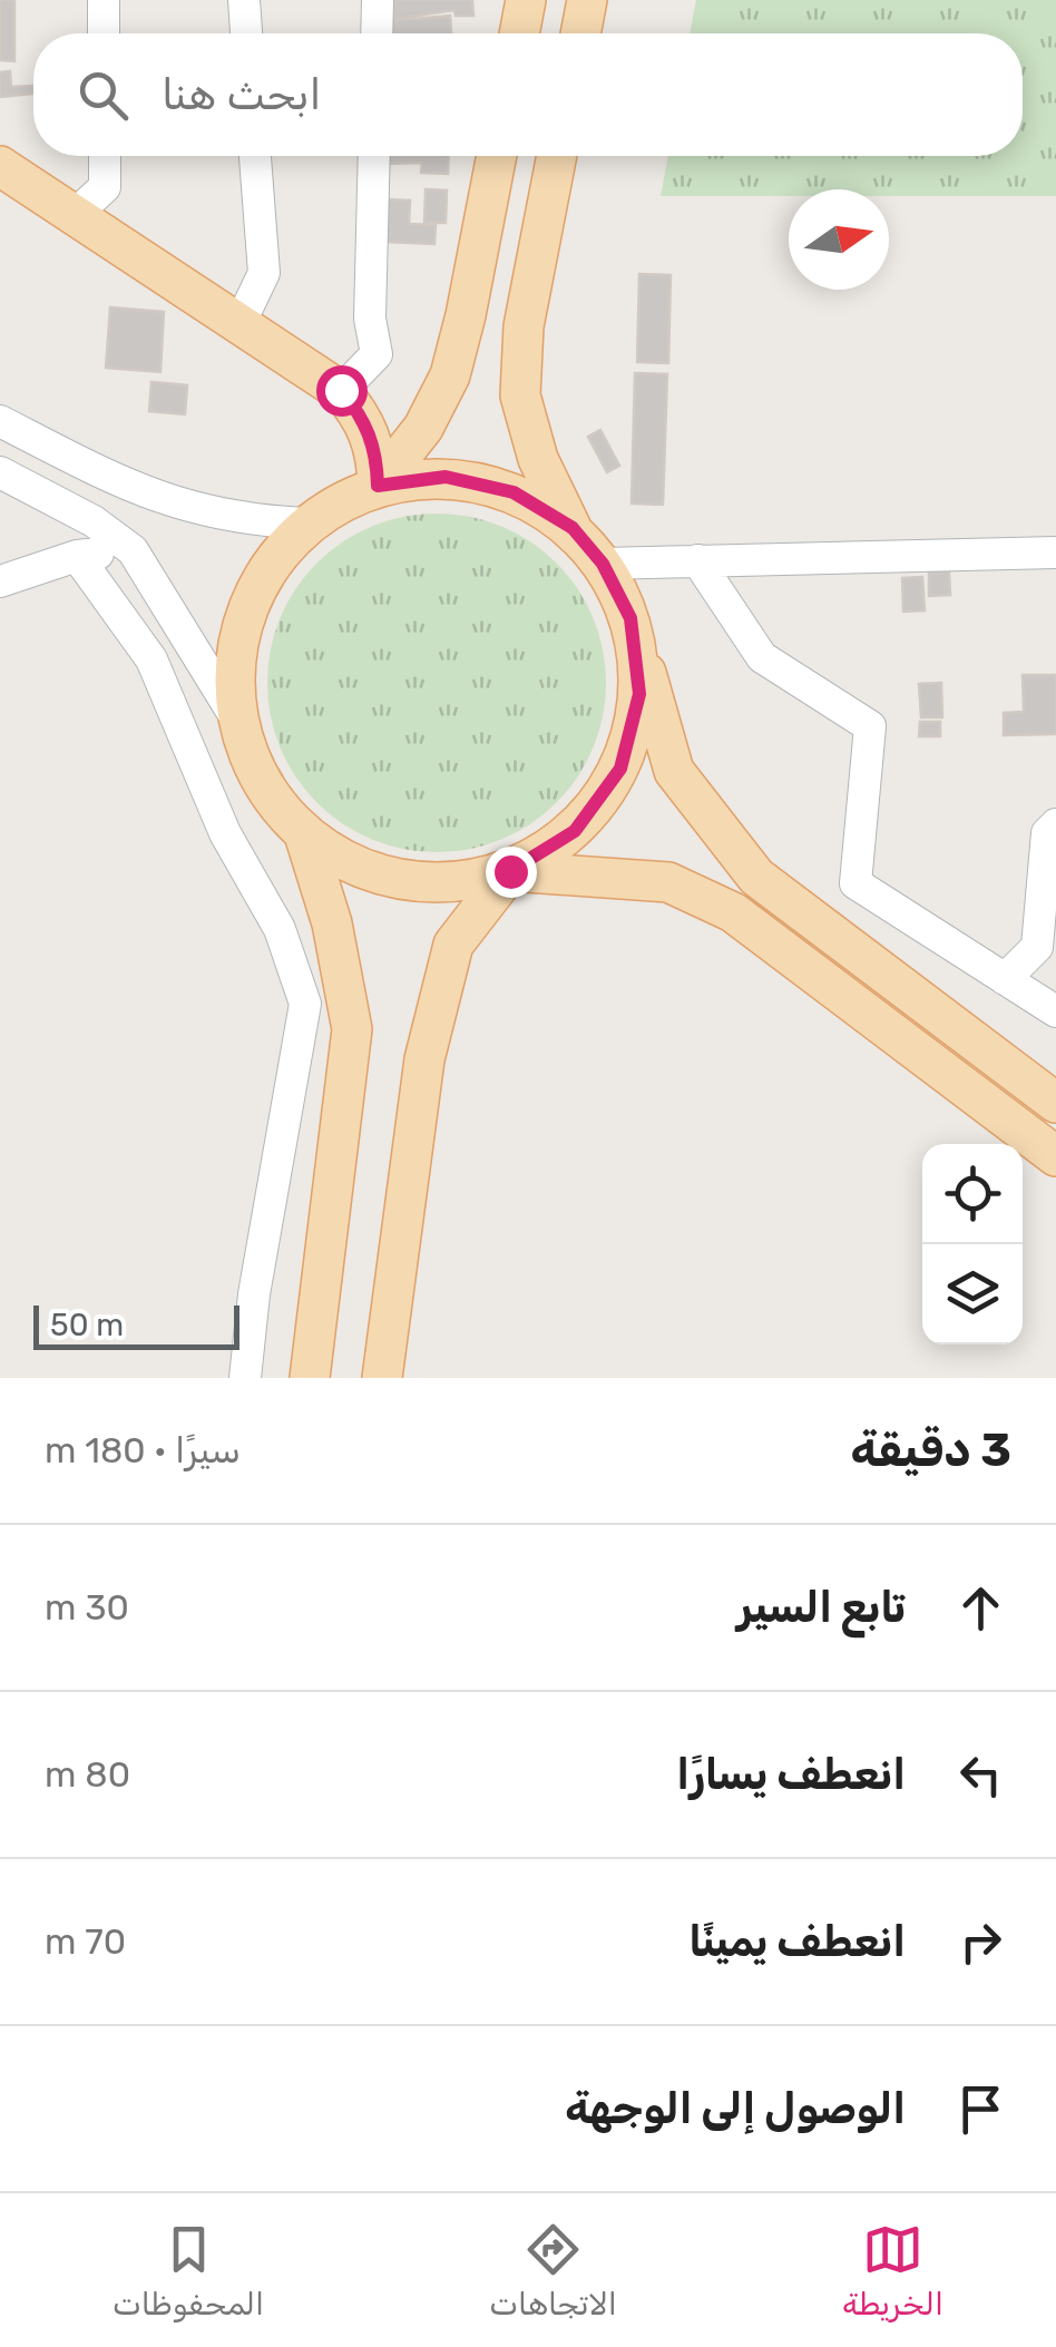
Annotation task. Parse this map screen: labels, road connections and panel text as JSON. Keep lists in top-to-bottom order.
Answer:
{
  "scale_bar": "50 m",
  "north": "right",
  "page": {
    "search": "ابحث هنا",
    "scale": "50 m",
    "heading": ["3 دقيقة", "سيرًا · 180 m"],
    "list": [
      ["تابع السير", "30 m"],
      ["انعطف يسارًا", "80 m"],
      ["انعطف يمينًا", "70 m"],
      "الوصول إلى الوجهة"
    ],
    "nav": ["الخريطة", "الاتجاهات", "المحفوظات"]
  }
}
